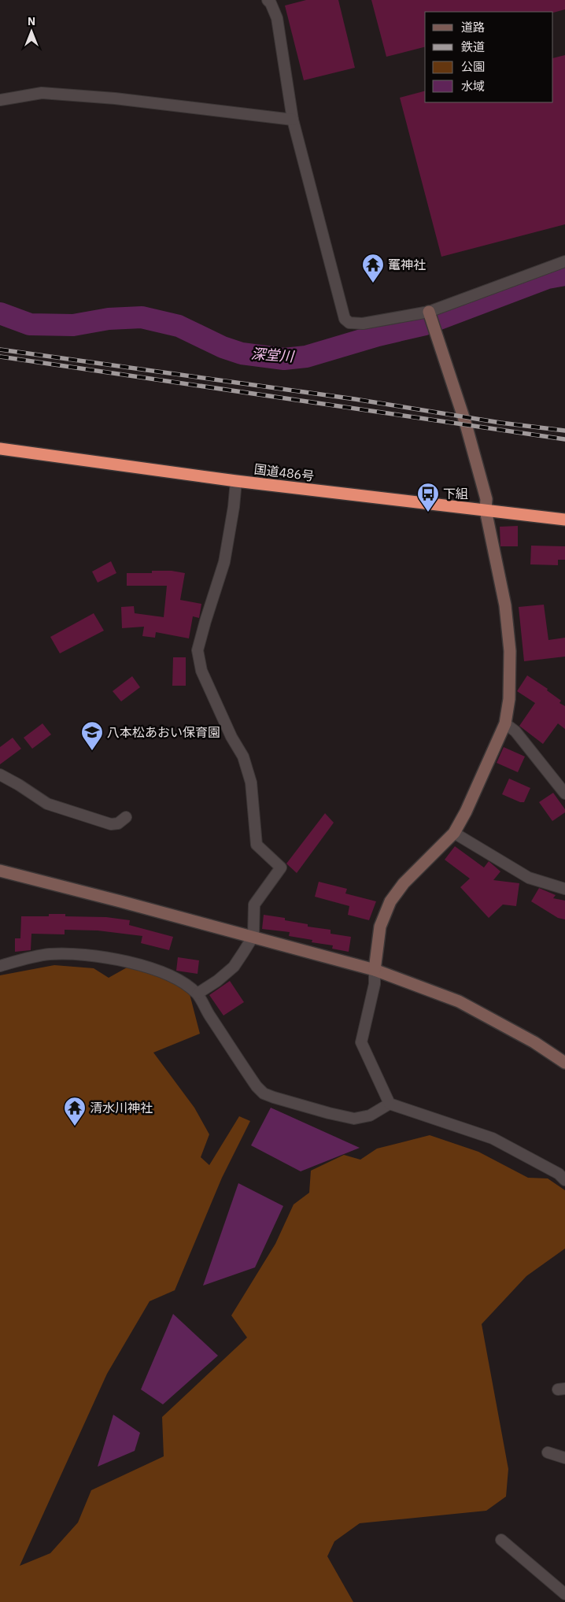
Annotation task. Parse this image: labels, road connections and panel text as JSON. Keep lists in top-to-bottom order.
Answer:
{
  "streets": {
    "highway": ["国道486号"]
  },
  "water": ["深堂川"],
  "places": {
    "temple": ["竃神社", "清水川神社"],
    "bus stop": ["下組"],
    "school or university": ["八本松あおい保育園"]
  },
  "legend": [
    "道路",
    "鉄道",
    "公園",
    "水域"
  ],
  "north": "top"
}
